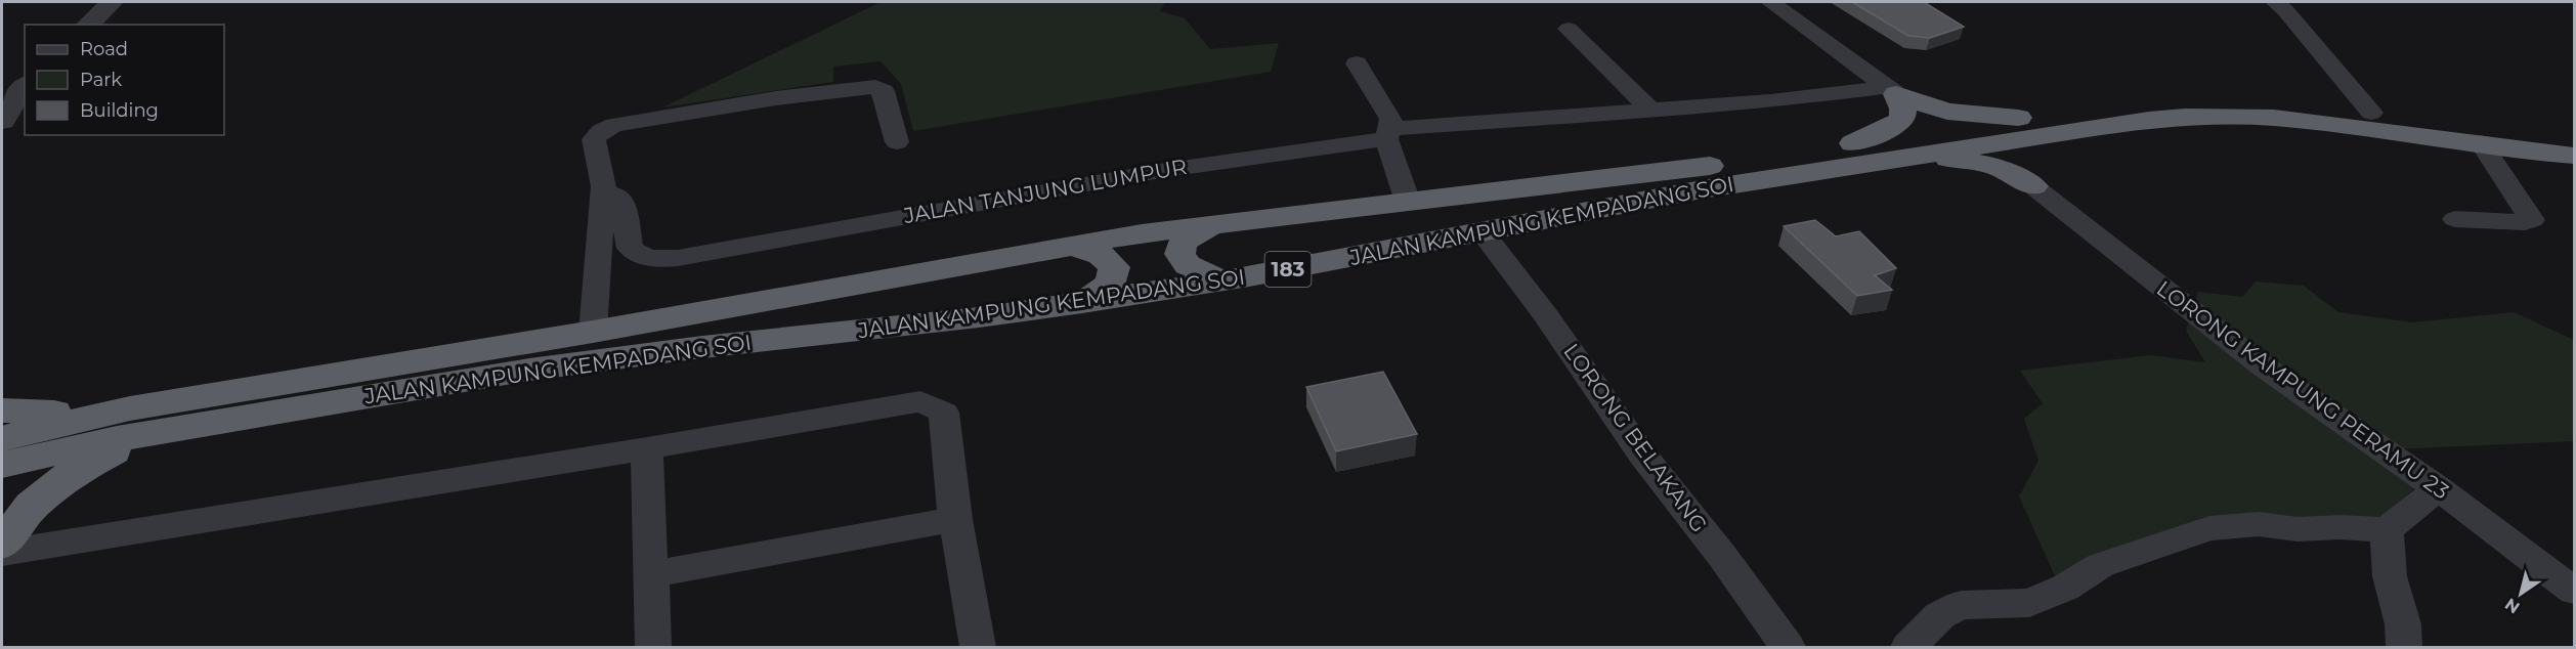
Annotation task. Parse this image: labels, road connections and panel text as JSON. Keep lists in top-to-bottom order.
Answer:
{
  "streets": {
    "highway": ["JALAN KAMPUNG KEMPADANG SOI", "183"],
    "street": ["JALAN TANJUNG LUMPUR", "LORONG KAMPUNG PERAMU 23", "LORONG BELAKANG"]
  },
  "crossings": [
    ["JALAN KAMPUNG KEMPADANG SOI", "LORONG BELAKANG"]
  ],
  "legend": ["Road", "Park", "Building"],
  "north": "bottom left"
}
